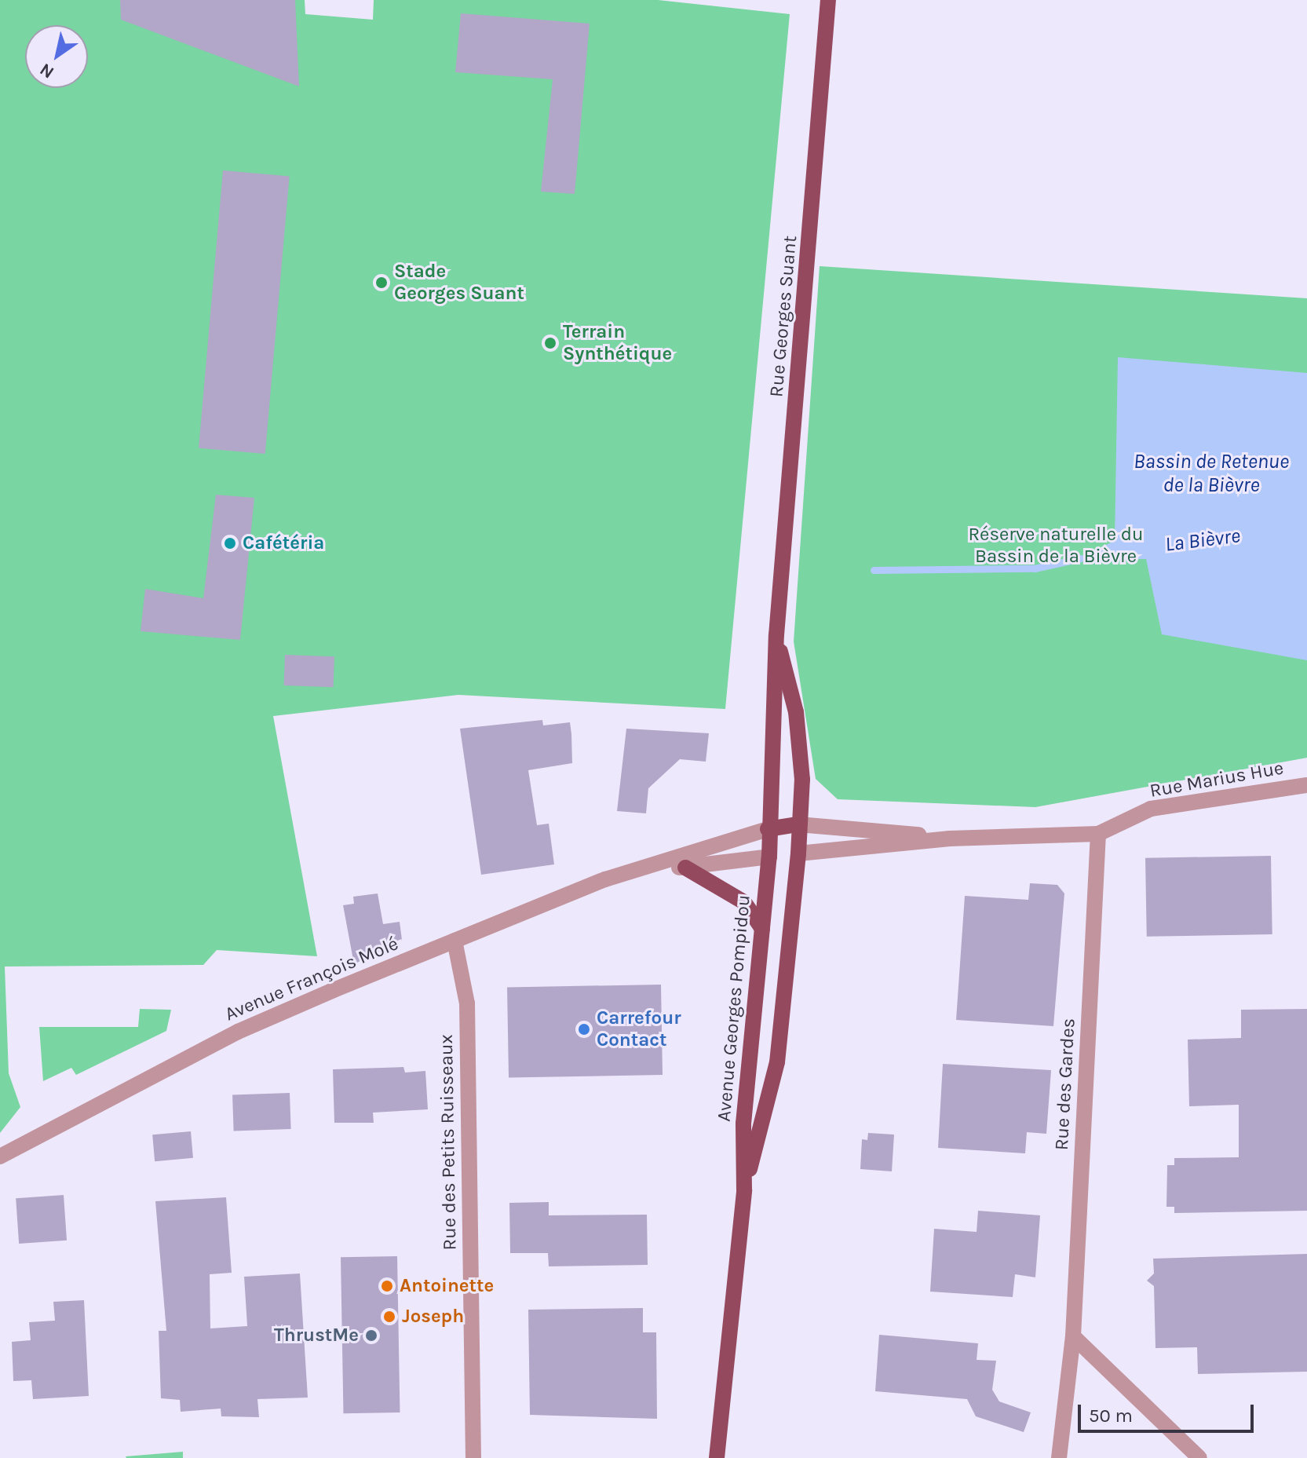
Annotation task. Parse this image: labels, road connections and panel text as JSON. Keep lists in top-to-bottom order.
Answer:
{
  "streets": {
    "main road": ["Rue Georges Suant", "Rue Marius Hue", "Avenue Georges Pompidou"],
    "street": ["Avenue François Molé", "Rue des Gardes", "Rue des Petits Ruisseaux"]
  },
  "crossings": [
    ["Rue Georges Suant", "Rue Marius Hue"],
    ["Rue Georges Suant", "Avenue François Molé"],
    ["Rue Georges Suant", "Avenue Georges Pompidou"],
    ["Rue Marius Hue", "Avenue François Molé"],
    ["Rue Marius Hue", "Avenue Georges Pompidou"],
    ["Rue Marius Hue", "Rue des Gardes"],
    ["Avenue François Molé", "Avenue Georges Pompidou"],
    ["Avenue François Molé", "Rue des Petits Ruisseaux"]
  ],
  "water": ["Bassin de Retenue de la Bièvre", "La Bièvre"],
  "parks": ["Réserve naturelle du Bassin de la Bièvre"],
  "places": [
    "Stade Georges Suant",
    "Terrain Synthétique",
    "Cafétéria",
    "Carrefour Contact",
    "Antoinette",
    "Joseph",
    "ThrustMe"
  ],
  "scale_bar": "50 m",
  "north": "bottom left"
}
